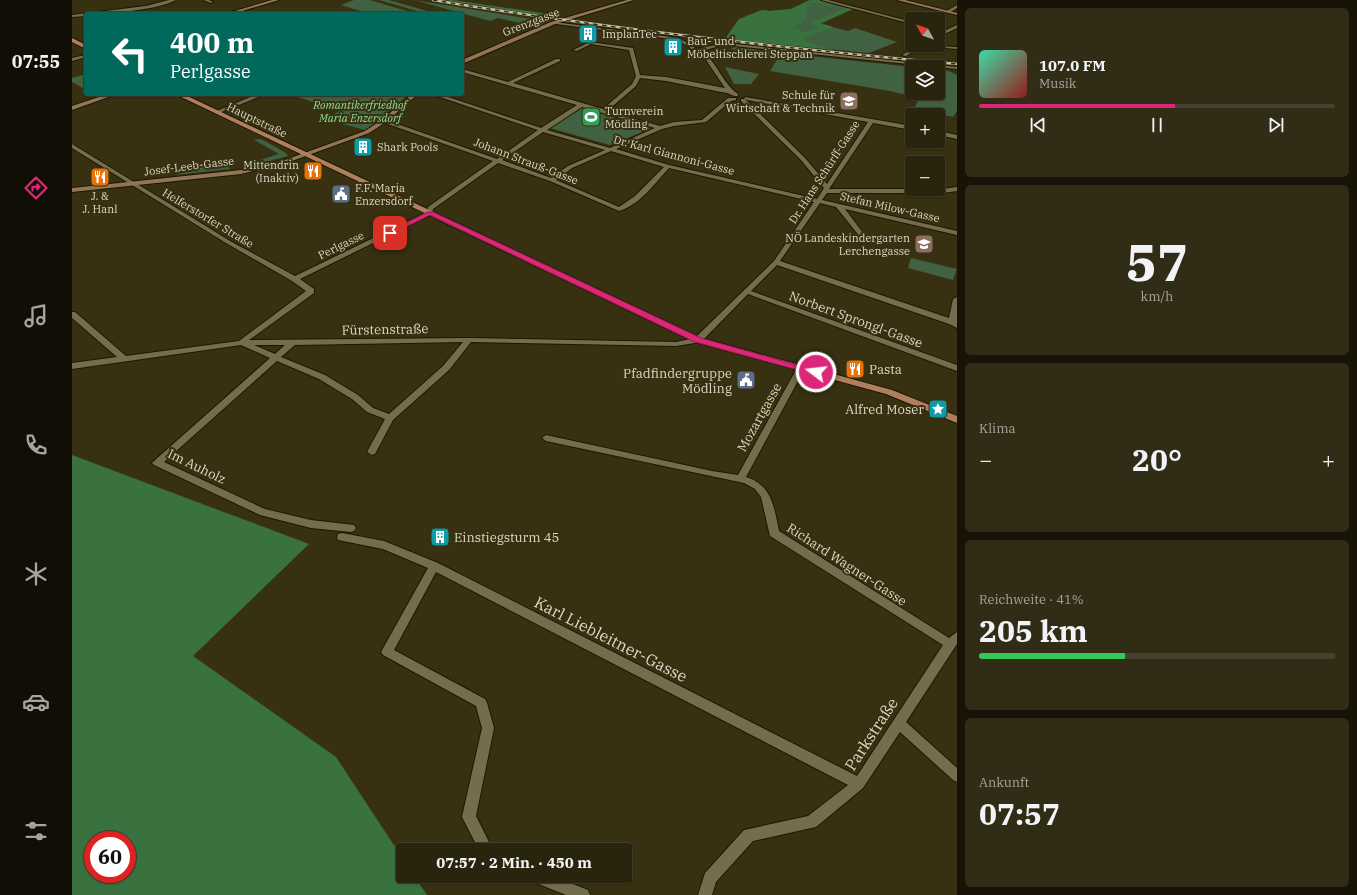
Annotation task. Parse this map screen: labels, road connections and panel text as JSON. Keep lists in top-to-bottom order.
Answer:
{
  "streets": {
    "main road": ["Hauptstraße"],
    "street": [
      "Grenzgasse",
      "Dr. Karl Giannoni-Gasse",
      "Johann Strauß-Gasse",
      "Josef-Leeb-Gasse",
      "Dr. Hans Schürff-Gasse",
      "Stefan Milow-Gasse",
      "Helferstorfer Straße",
      "Perlgasse",
      "Norbert Sprongl-Gasse",
      "Fürstenstraße",
      "Mozartgasse",
      "Im Auholz",
      "Richard Wagner-Gasse",
      "Karl Liebleitner-Gasse",
      "Parkstraße"
    ]
  },
  "crossings": [
    ["Hauptstraße", "Josef-Leeb-Gasse"],
    ["Hauptstraße", "Dr. Hans Schürff-Gasse"],
    ["Hauptstraße", "Perlgasse"],
    ["Hauptstraße", "Fürstenstraße"],
    ["Hauptstraße", "Mozartgasse"],
    ["Dr. Karl Giannoni-Gasse", "Johann Strauß-Gasse"],
    ["Dr. Karl Giannoni-Gasse", "Dr. Hans Schürff-Gasse"],
    ["Dr. Karl Giannoni-Gasse", "Stefan Milow-Gasse"],
    ["Dr. Karl Giannoni-Gasse", "Perlgasse"],
    ["Johann Strauß-Gasse", "Perlgasse"],
    ["Josef-Leeb-Gasse", "Helferstorfer Straße"],
    ["Dr. Hans Schürff-Gasse", "Stefan Milow-Gasse"],
    ["Dr. Hans Schürff-Gasse", "Norbert Sprongl-Gasse"],
    ["Dr. Hans Schürff-Gasse", "Fürstenstraße"],
    ["Helferstorfer Straße", "Perlgasse"],
    ["Fürstenstraße", "Im Auholz"],
    ["Mozartgasse", "Richard Wagner-Gasse"],
    ["Richard Wagner-Gasse", "Parkstraße"],
    ["Karl Liebleitner-Gasse", "Parkstraße"]
  ],
  "parks": ["Romantikerfriedhof Maria Enzersdorf"],
  "places": {
    "building": [
      "ImplanTec",
      "Bau- und Möbeltischlerei Steppan",
      "Shark Pools",
      "Einstiegsturm 45"
    ],
    "school or university": ["Schule für Wirtschaft & Technik", "NÖ Landeskindergarten Lerchengasse"],
    "sports": ["Turnverein Mödling"],
    "restaurant": ["Mittendrin (Inaktiv)", "J. & J. Hanl", "Pasta"],
    "public building": ["F.F. Maria Enzersdorf", "Pfadfindergruppe Mödling"],
    "place": ["Alfred Moser"]
  },
  "north": "top left",
  "page": {
    "tabs": "07:55",
    "map_buttons": ["+", "−"],
    "turn": ["400 m", "Perlgasse"],
    "song": ["107.0 FM", "Musik"],
    "tile": [
      ["57", "km/h"],
      "Klima",
      ["Reichweite · 41%", "205 km"],
      ["Ankunft", "07:57"]
    ],
    "heat": ["−", "20°", "+"],
    "limit": "60",
    "trip": "07:57 · 2 Min. · 450 m"
  }
}
